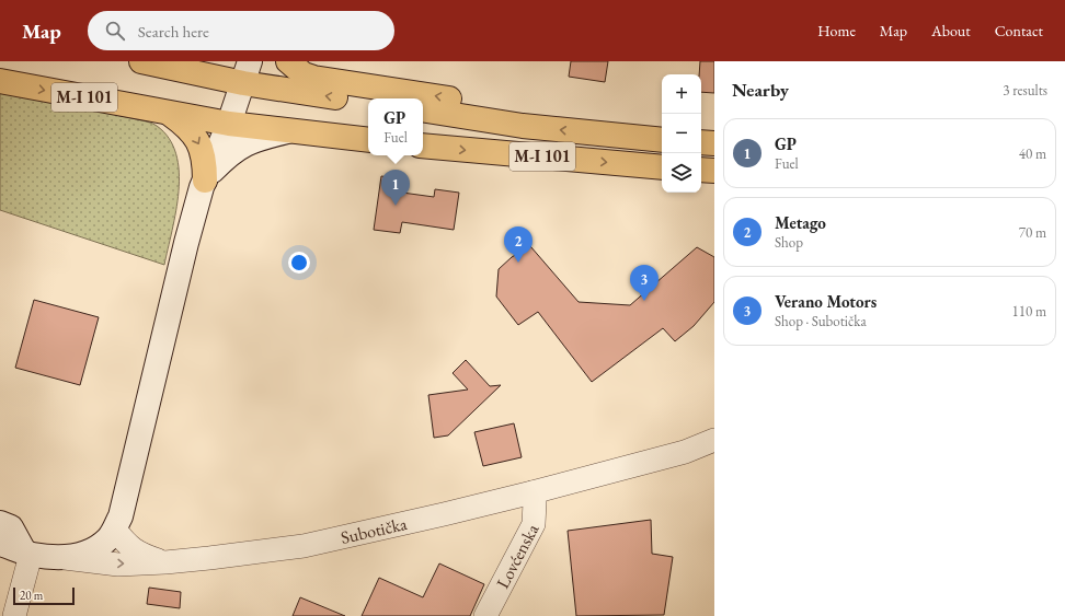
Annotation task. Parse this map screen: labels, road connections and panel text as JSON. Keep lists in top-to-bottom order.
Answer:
{
  "streets": {
    "main road": ["M-I 101"],
    "street": ["Subotička", "Lovćenska"]
  },
  "crossings": [
    ["Subotička", "Lovćenska"]
  ],
  "scale_bar": "20 m",
  "page": {
    "header": "Map",
    "search": "Search here",
    "nav": [
      "Home",
      "Map",
      "About",
      "Contact"
    ],
    "heading": ["Nearby", "3 results"],
    "map_buttons": ["+", "−"],
    "popup": ["GP", "Fuel"],
    "list": [
      {
        "mark": "1",
        "name": "GP",
        "note": "Fuel",
        "value": "40 m"
      },
      {
        "mark": "2",
        "name": "Metago",
        "note": "Shop",
        "value": "70 m"
      },
      {
        "mark": "3",
        "name": "Verano Motors",
        "note": "Shop · Subotička",
        "value": "110 m"
      }
    ],
    "pins": ["1", "2", "3"],
    "scale": "20 m"
  }
}
